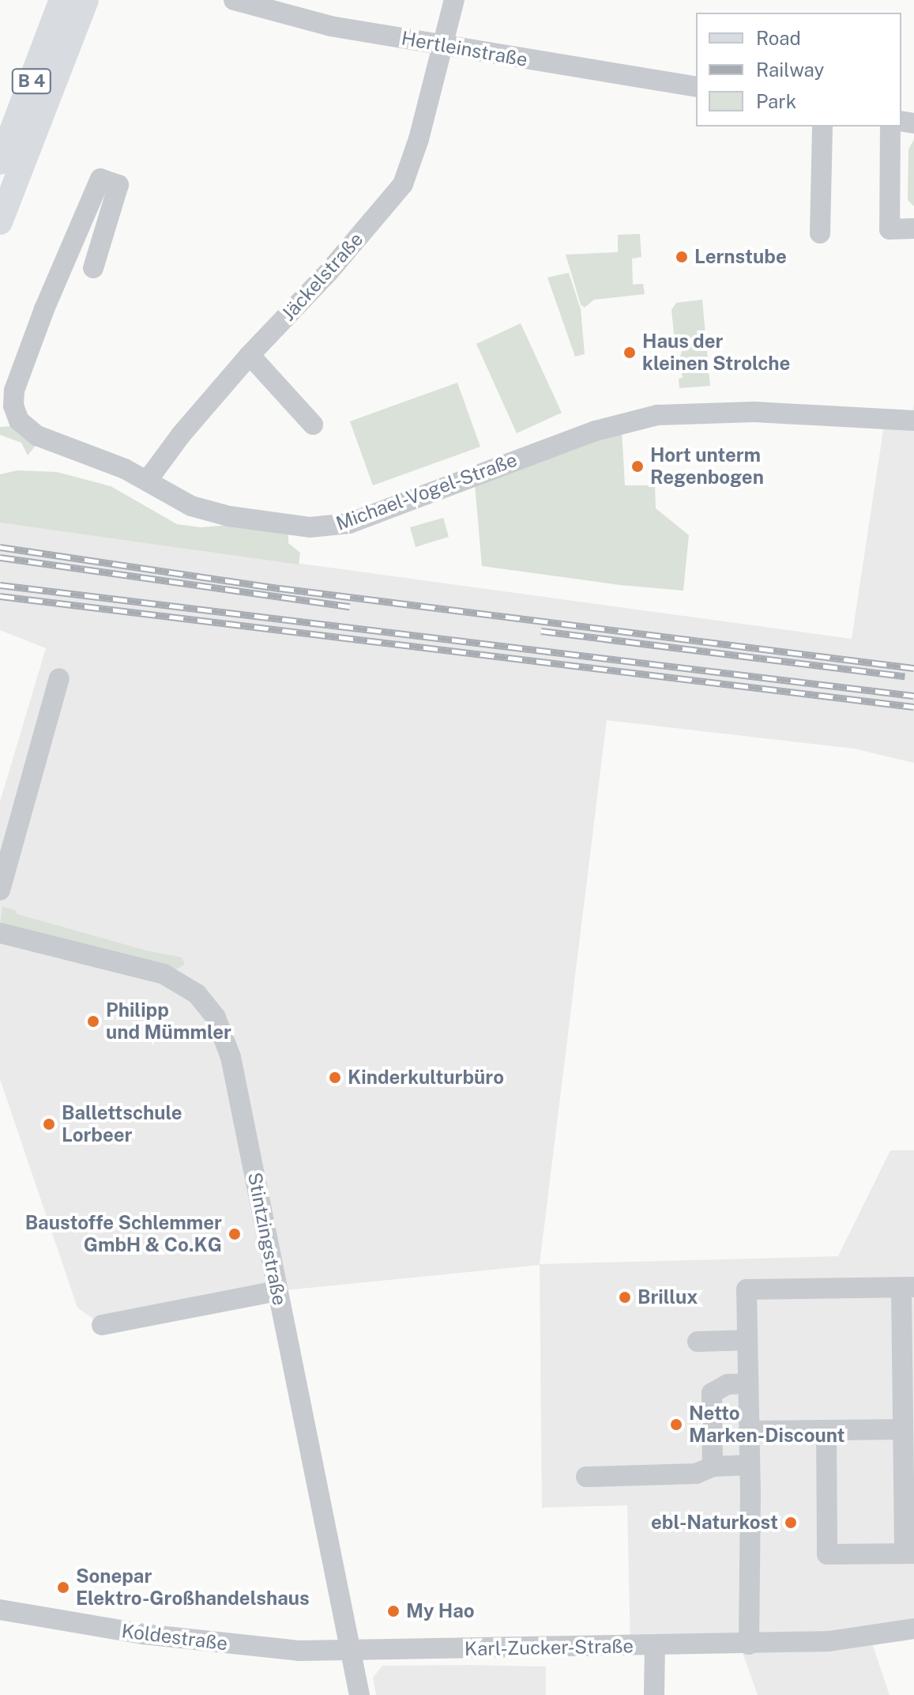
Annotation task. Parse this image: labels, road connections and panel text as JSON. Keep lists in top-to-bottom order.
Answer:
{
  "streets": {
    "main road": ["B 4"],
    "street": [
      "Hertleinstraße",
      "Jäckelstraße",
      "Michael-Vogel-Straße",
      "Stintzingstraße",
      "Koldestraße",
      "Karl-Zucker-Straße"
    ]
  },
  "crossings": [
    ["Hertleinstraße", "Jäckelstraße"],
    ["Jäckelstraße", "Michael-Vogel-Straße"],
    ["Stintzingstraße", "Koldestraße"],
    ["Stintzingstraße", "Karl-Zucker-Straße"],
    ["Koldestraße", "Karl-Zucker-Straße"]
  ],
  "places": [
    "Lernstube",
    "Haus der kleinen Strolche",
    "Hort unterm Regenbogen",
    "Philipp und Mümmler",
    "Kinderkulturbüro",
    "Ballettschule Lorbeer",
    "Baustoffe Schlemmer GmbH & Co.KG",
    "Brillux",
    "Netto Marken-Discount",
    "ebl-Naturkost",
    "Sonepar Elektro-Großhandelshaus",
    "My Hao"
  ],
  "legend": ["Road", "Railway", "Park"]
}
